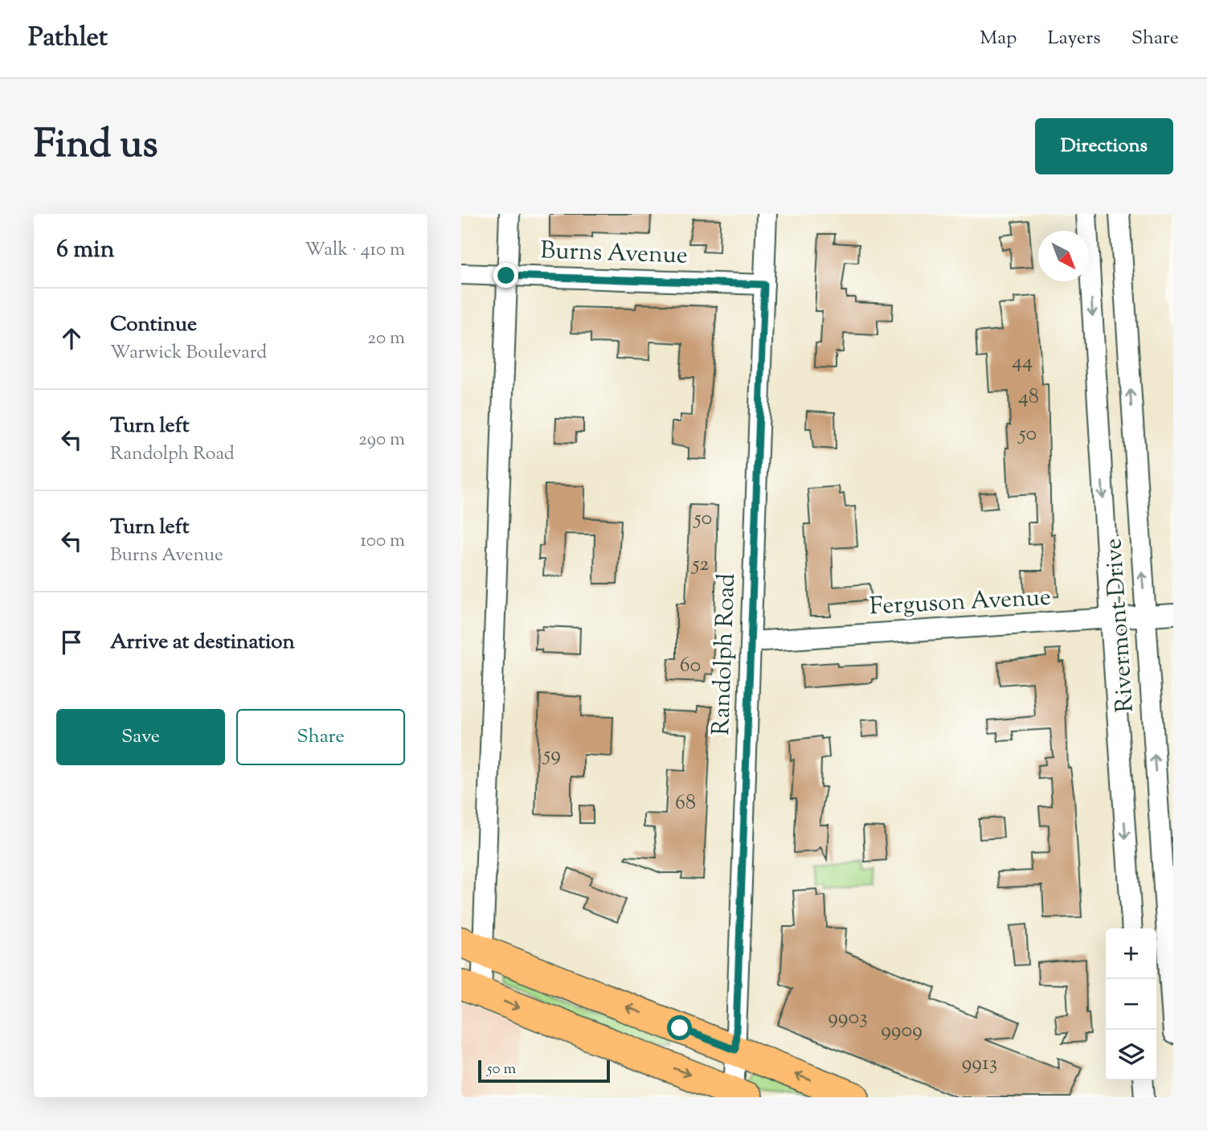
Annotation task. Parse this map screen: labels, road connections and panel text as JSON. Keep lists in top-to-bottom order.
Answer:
{
  "streets": {
    "street": [
      "Burns Avenue",
      "Ferguson Avenue",
      "Rivermont Drive",
      "Randolph Road"
    ]
  },
  "crossings": [
    ["Burns Avenue", "Randolph Road"],
    ["Ferguson Avenue", "Rivermont Drive"],
    ["Ferguson Avenue", "Randolph Road"]
  ],
  "house_numbers": [
    "44",
    "48",
    "50",
    "50",
    "52",
    "60",
    "59",
    "68",
    "9903",
    "9909",
    "9913"
  ],
  "scale_bar": "50 m",
  "north": "bottom right",
  "page": {
    "header": "Pathlet",
    "nav": ["Map", "Layers", "Share"],
    "title": "Find us",
    "buttons": [
      "Directions",
      ["Save", "Share"]
    ],
    "heading": ["6 min", "Walk · 410 m"],
    "list": [
      ["Continue", "Warwick Boulevard", "20 m"],
      ["Turn left", "Randolph Road", "290 m"],
      ["Turn left", "Burns Avenue", "100 m"],
      "Arrive at destination"
    ],
    "map_buttons": ["+", "−"],
    "scale": "50 m"
  }
}
